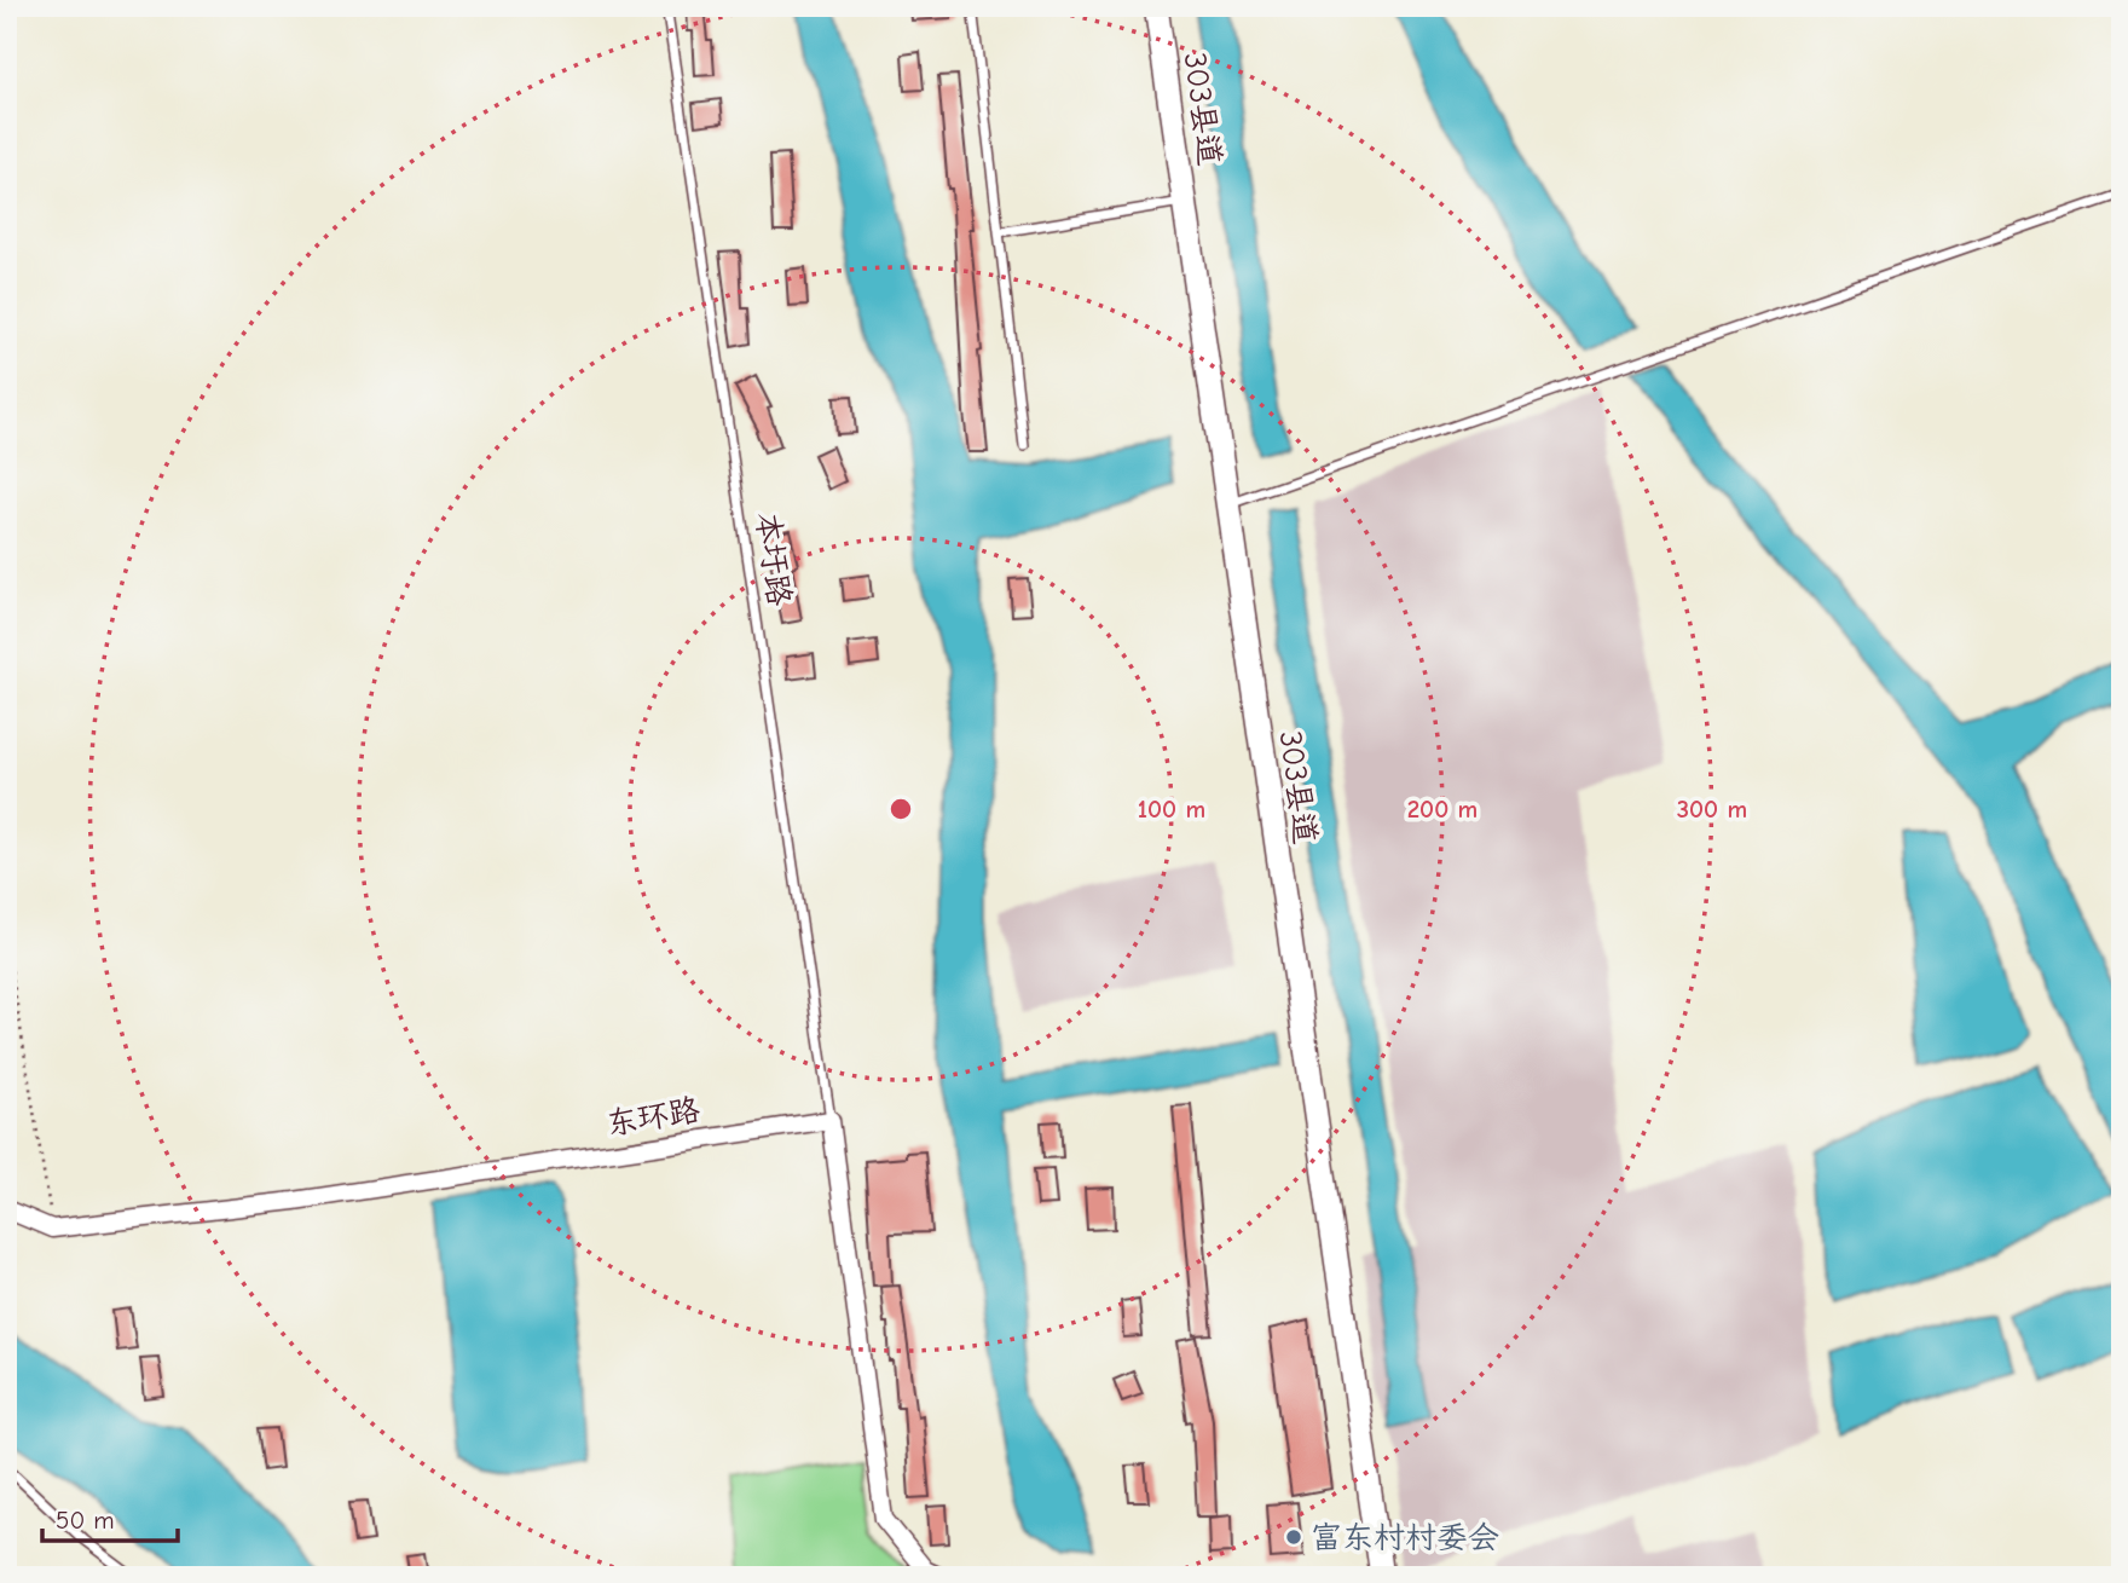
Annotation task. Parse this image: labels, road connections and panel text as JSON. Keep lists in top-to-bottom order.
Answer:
{
  "streets": {
    "main road": ["303县道"],
    "street": ["东环路"],
    "lane": ["本圩路"]
  },
  "crossings": [
    ["本圩路", "东环路"]
  ],
  "places": ["富东村村委会"],
  "scale_bar": "50 m",
  "rings": ["100 m", "200 m", "300 m"]
}
